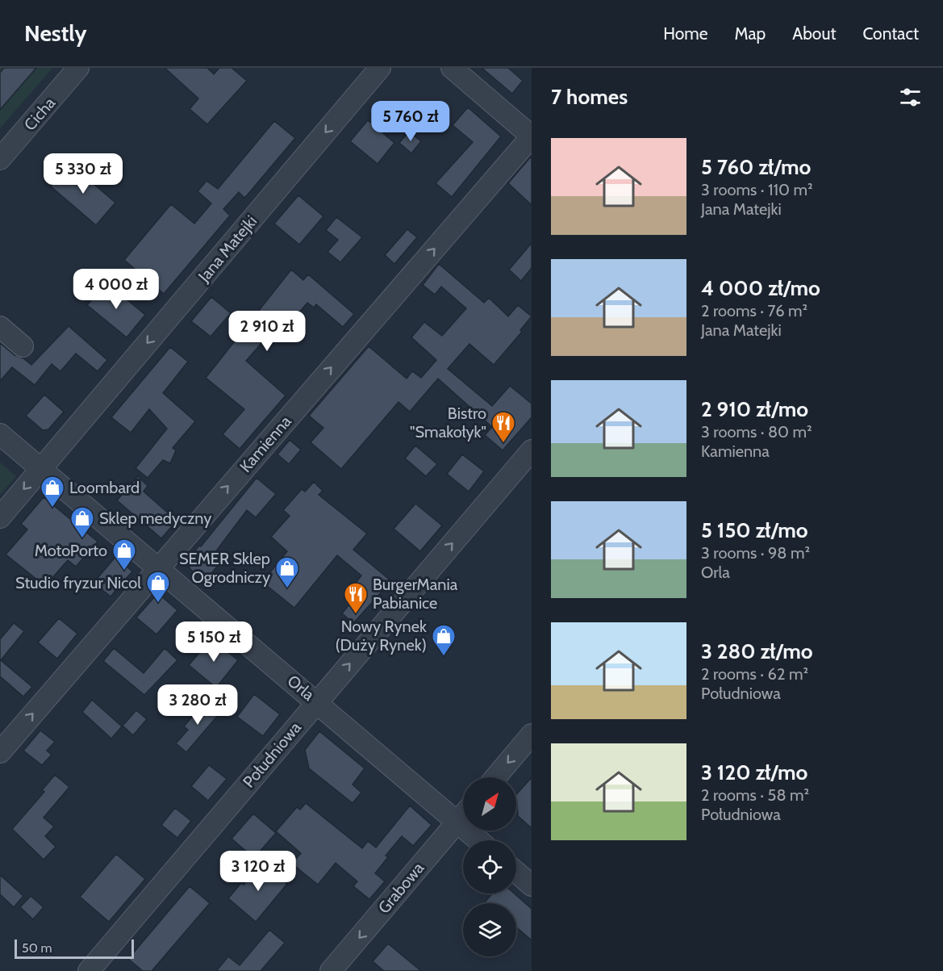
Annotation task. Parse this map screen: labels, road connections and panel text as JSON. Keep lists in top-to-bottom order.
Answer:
{
  "streets": {
    "street": [
      "Cicha",
      "Jana Matejki",
      "Kamienna",
      "Orla",
      "Południowa",
      "Grabowa"
    ]
  },
  "crossings": [
    ["Jana Matejki", "Orla"],
    ["Kamienna", "Orla"],
    ["Orla", "Południowa"],
    ["Orla", "Grabowa"]
  ],
  "one_way": [
    "Jana Matejki",
    "Kamienna",
    "Południowa",
    "Grabowa"
  ],
  "places": {
    "restaurant": ["Bistro \"Smakołyk\"", "BurgerMania Pabianice"],
    "shop": [
      "Loombard",
      "Sklep medyczny",
      "MotoPorto",
      "SEMER Sklep Ogrodniczy",
      "Studio fryzur Nicol",
      "Nowy Rynek (Duży Rynek)"
    ]
  },
  "scale_bar": "50 m",
  "north": "top right",
  "page": {
    "header": "Nestly",
    "nav": [
      "Home",
      "Map",
      "About",
      "Contact"
    ],
    "heading": "7 homes",
    "price": [
      "5 760 zł",
      "5 330 zł",
      "4 000 zł",
      "2 910 zł",
      "5 150 zł",
      "3 280 zł",
      "3 120 zł"
    ],
    "list": [
      {
        "name": "5 760 zł/mo",
        "note": "3 rooms · 110 m² · Jana Matejki"
      },
      {
        "name": "4 000 zł/mo",
        "note": "2 rooms · 76 m² · Jana Matejki"
      },
      {
        "name": "2 910 zł/mo",
        "note": "3 rooms · 80 m² · Kamienna"
      },
      {
        "name": "5 150 zł/mo",
        "note": "3 rooms · 98 m² · Orla"
      },
      {
        "name": "3 280 zł/mo",
        "note": "2 rooms · 62 m² · Południowa"
      },
      {
        "name": "3 120 zł/mo",
        "note": "2 rooms · 58 m² · Południowa"
      }
    ],
    "scale": "50 m"
  }
}
